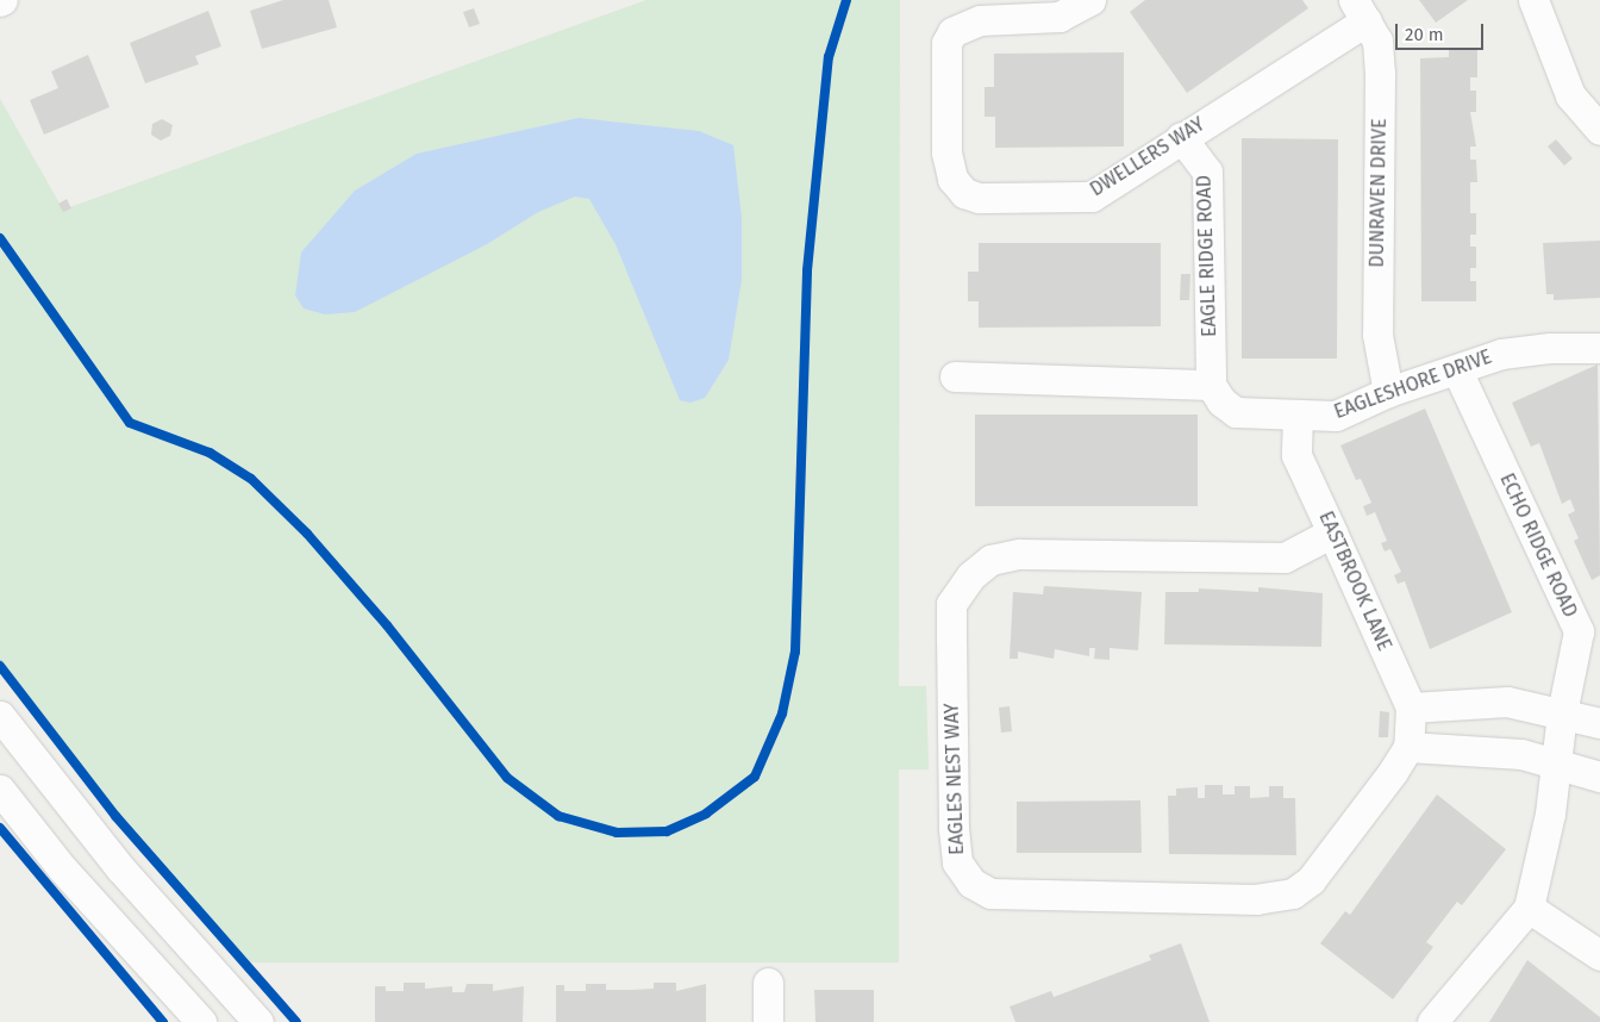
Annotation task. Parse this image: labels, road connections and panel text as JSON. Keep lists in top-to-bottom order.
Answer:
{
  "streets": {
    "street": [
      "DWELLERS WAY",
      "DUNRAVEN DRIVE",
      "EAGLE RIDGE ROAD",
      "EAGLESHORE DRIVE",
      "ECHO RIDGE ROAD",
      "EASTBROOK LANE",
      "EAGLES NEST WAY"
    ]
  },
  "crossings": [
    ["DWELLERS WAY", "DUNRAVEN DRIVE"],
    ["DWELLERS WAY", "EAGLE RIDGE ROAD"],
    ["DUNRAVEN DRIVE", "EAGLESHORE DRIVE"],
    ["EAGLE RIDGE ROAD", "EAGLESHORE DRIVE"],
    ["EAGLESHORE DRIVE", "ECHO RIDGE ROAD"],
    ["EAGLESHORE DRIVE", "EASTBROOK LANE"],
    ["EASTBROOK LANE", "EAGLES NEST WAY"]
  ],
  "scale_bar": "20 m"
}
